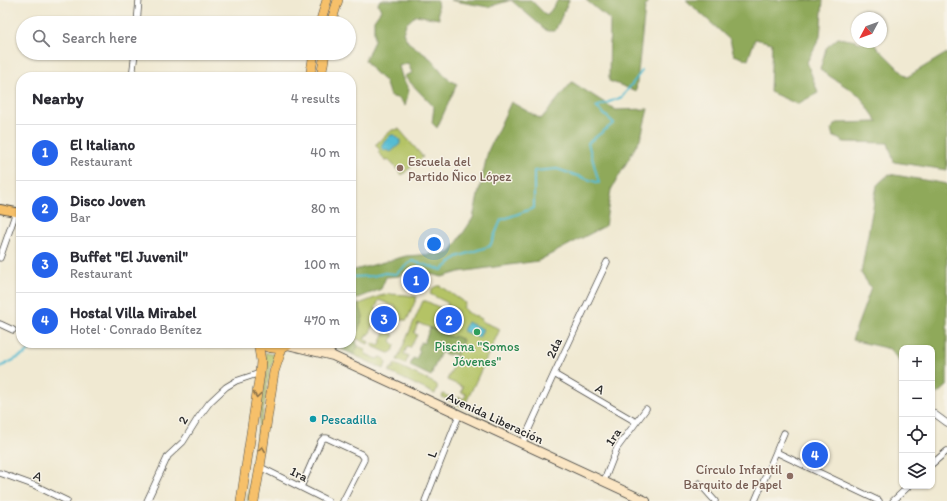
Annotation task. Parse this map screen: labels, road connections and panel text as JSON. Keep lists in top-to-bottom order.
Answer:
{
  "streets": {
    "main road": ["Avenida Liberación"],
    "street": [
      "2da",
      "A",
      "2",
      "1ra",
      "L"
    ]
  },
  "crossings": [
    ["2da", "A"],
    ["2da", "Avenida Liberación"],
    ["A", "1ra"],
    ["Avenida Liberación", "1ra"],
    ["Avenida Liberación", "L"]
  ],
  "places": [
    "Escuela del Partido Ñico López",
    "Piscina \"Somos Jóvenes\"",
    "Pescadilla",
    "Círculo Infantil Barquito de Papel"
  ],
  "north": "bottom left",
  "page": {
    "search": "Search here",
    "heading": ["Nearby", "4 results"],
    "list": [
      {
        "mark": "1",
        "name": "El Italiano",
        "note": "Restaurant",
        "value": "40 m"
      },
      {
        "mark": "2",
        "name": "Disco Joven",
        "note": "Bar",
        "value": "80 m"
      },
      {
        "mark": "3",
        "name": "Buffet \"El Juvenil\"",
        "note": "Restaurant",
        "value": "100 m"
      },
      {
        "mark": "4",
        "name": "Hostal Villa Mirabel",
        "note": "Hotel · Conrado Benítez",
        "value": "470 m"
      }
    ],
    "pins": [
      "1",
      "3",
      "2",
      "4"
    ],
    "map_buttons": ["+", "−"]
  }
}
